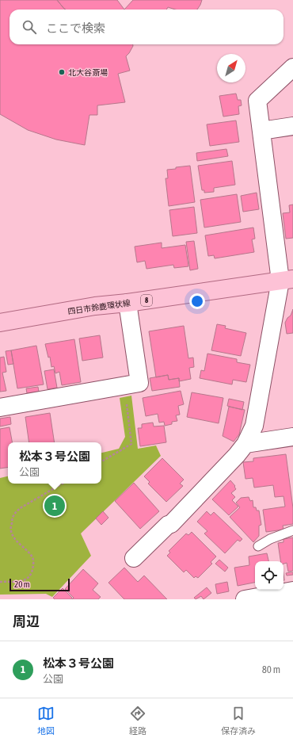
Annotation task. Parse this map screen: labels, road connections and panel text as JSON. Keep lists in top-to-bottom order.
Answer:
{
  "streets": {
    "main road": ["8", "四日市鈴鹿環状線"]
  },
  "places": ["北大谷斎場"],
  "scale_bar": "20 m",
  "north": "top right",
  "page": {
    "search": "ここで検索",
    "popup": ["松本３号公園", "公園"],
    "pins": "1",
    "scale": "20 m",
    "heading": "周辺",
    "list": [
      {
        "mark": "1",
        "name": "松本３号公園",
        "note": "公園",
        "value": "80 m"
      }
    ],
    "nav": ["地図", "経路", "保存済み"]
  }
}
